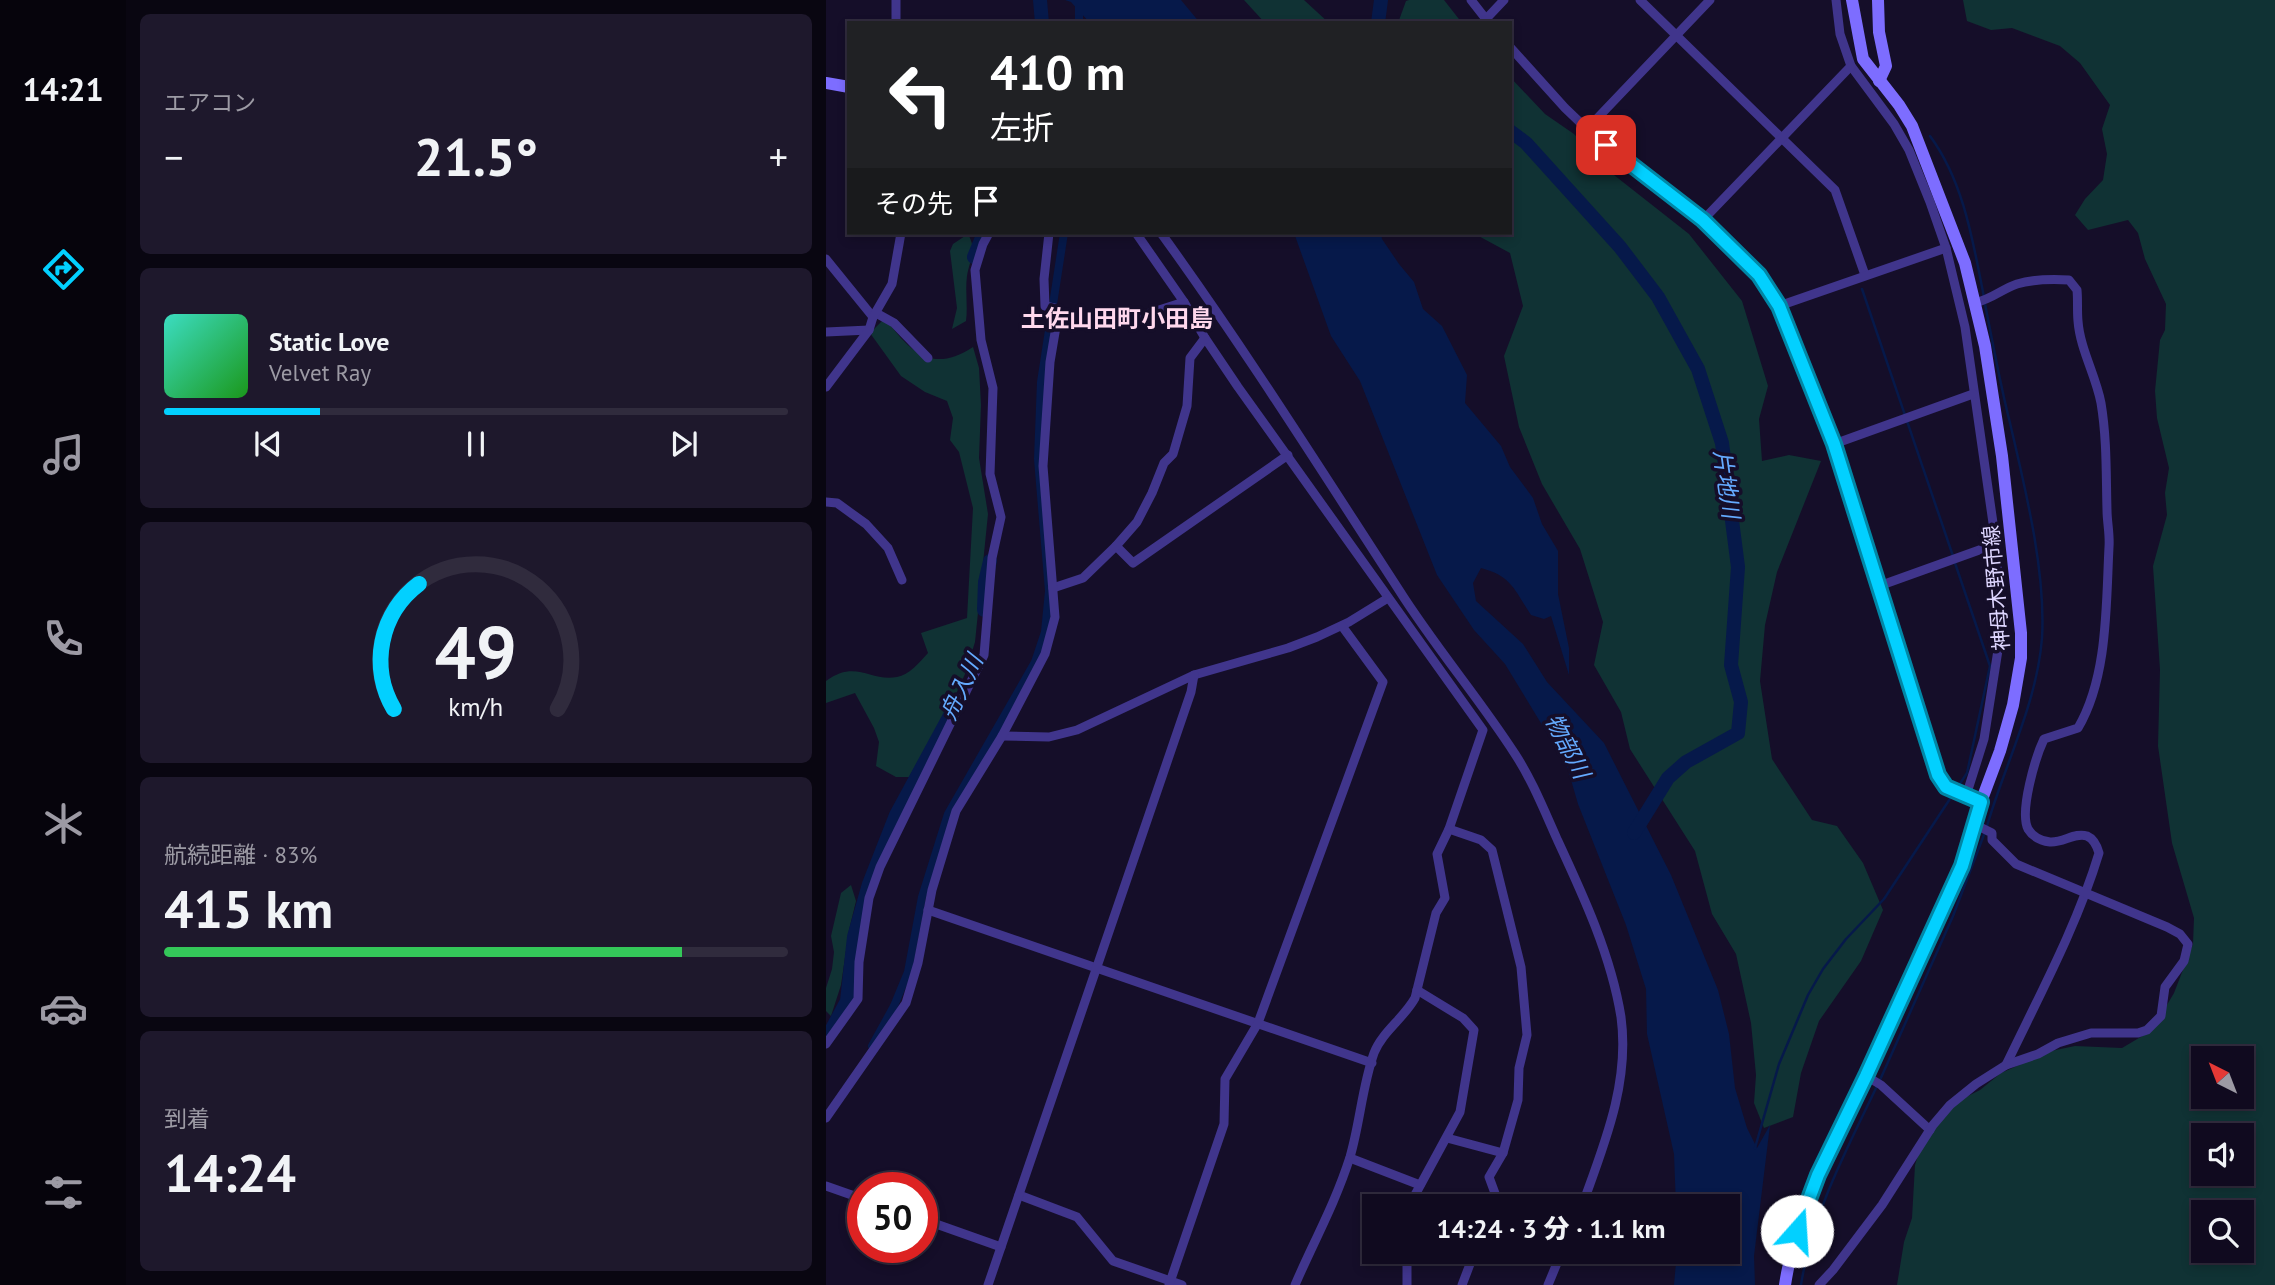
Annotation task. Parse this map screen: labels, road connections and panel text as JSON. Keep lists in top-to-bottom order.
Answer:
{
  "streets": {
    "main road": ["神母木野市線"]
  },
  "districts": ["土佐山田町小田島"],
  "water": ["片地川", "舟入川", "物部川"],
  "north": "top left",
  "page": {
    "tabs": "14:21",
    "tile": [
      "エアコン",
      ["航続距離 · 83%", "415 km"],
      ["到着", "14:24"]
    ],
    "turn": ["410 m", "左折"],
    "heat": ["−", "21.5°", "+"],
    "then": "その先",
    "song": ["Static Love", "Velvet Ray"],
    "limit": "50",
    "trip": "14:24 · 3 分 · 1.1 km",
    "gauge": ["49", "km/h"]
  }
}
